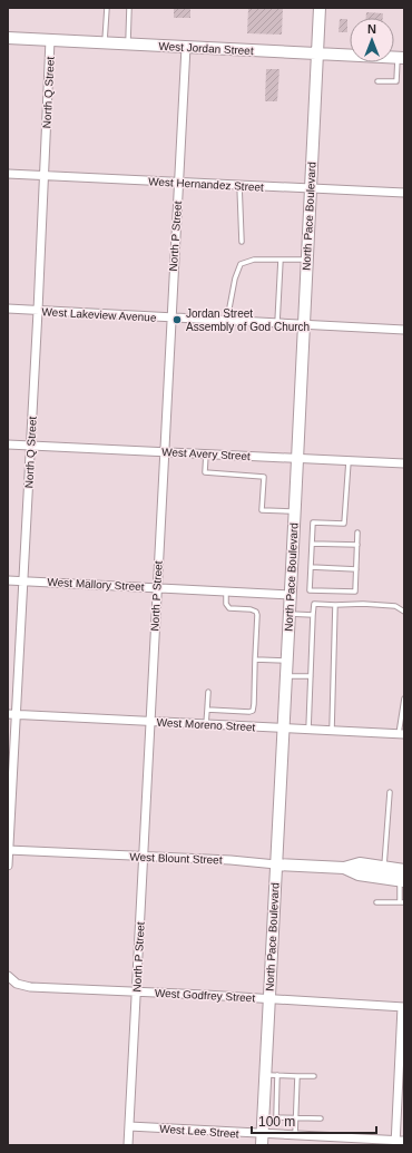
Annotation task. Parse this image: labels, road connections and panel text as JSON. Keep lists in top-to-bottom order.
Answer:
{
  "streets": {
    "main road": ["West Jordan Street", "North Pace Boulevard", "West Blount Street"],
    "street": [
      "North Q Street",
      "West Hernandez Street",
      "North P Street",
      "West Lakeview Avenue",
      "West Avery Street",
      "West Mallory Street",
      "West Moreno Street",
      "West Godfrey Street",
      "West Lee Street"
    ]
  },
  "crossings": [
    ["West Jordan Street", "North Q Street"],
    ["West Jordan Street", "North Pace Boulevard"],
    ["West Jordan Street", "North P Street"],
    ["North Q Street", "West Hernandez Street"],
    ["North Q Street", "West Lakeview Avenue"],
    ["North Q Street", "West Avery Street"],
    ["North Q Street", "West Mallory Street"],
    ["North Q Street", "West Moreno Street"],
    ["North Q Street", "West Blount Street"],
    ["West Hernandez Street", "North Pace Boulevard"],
    ["West Hernandez Street", "North P Street"],
    ["North Pace Boulevard", "West Lakeview Avenue"],
    ["North Pace Boulevard", "West Avery Street"],
    ["North Pace Boulevard", "West Mallory Street"],
    ["North Pace Boulevard", "West Moreno Street"],
    ["North Pace Boulevard", "West Blount Street"],
    ["North Pace Boulevard", "West Godfrey Street"],
    ["North Pace Boulevard", "West Lee Street"],
    ["North P Street", "West Lakeview Avenue"],
    ["North P Street", "West Avery Street"],
    ["North P Street", "West Mallory Street"],
    ["North P Street", "West Moreno Street"],
    ["North P Street", "West Blount Street"],
    ["North P Street", "West Godfrey Street"],
    ["North P Street", "West Lee Street"]
  ],
  "places": ["Jordan Street Assembly of God Church"],
  "scale_bar": "100 m",
  "north": "top"
}
